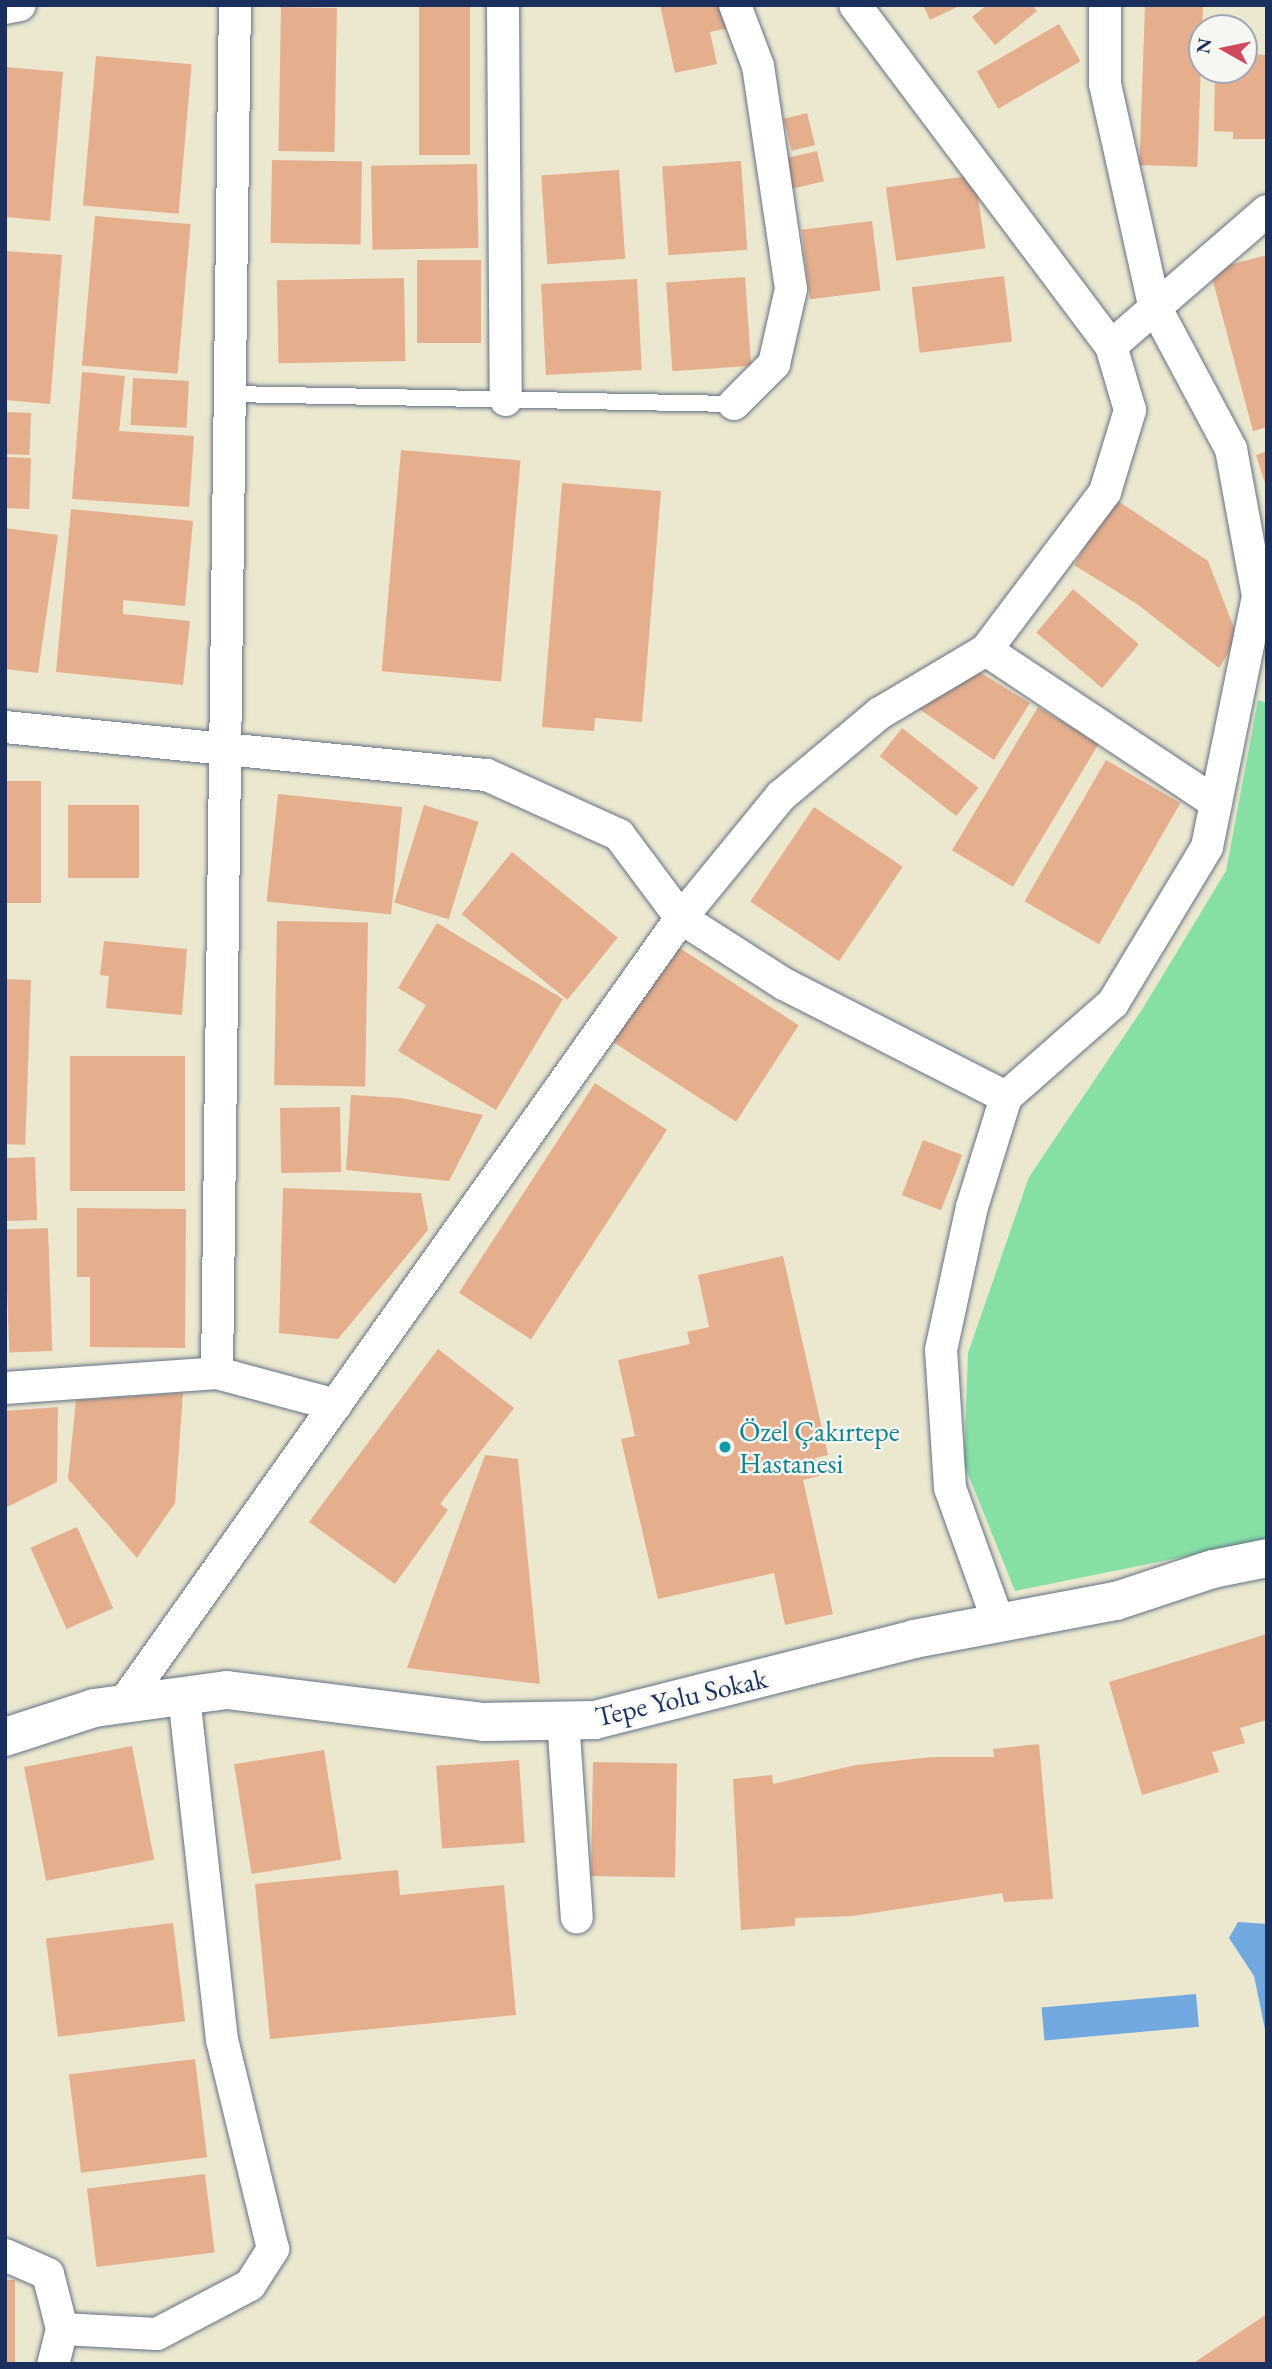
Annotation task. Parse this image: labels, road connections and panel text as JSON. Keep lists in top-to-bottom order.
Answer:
{
  "streets": {
    "street": ["Tepe Yolu Sokak"]
  },
  "places": ["Özel Çakırtepe Hastanesi"],
  "north": "left"
}
